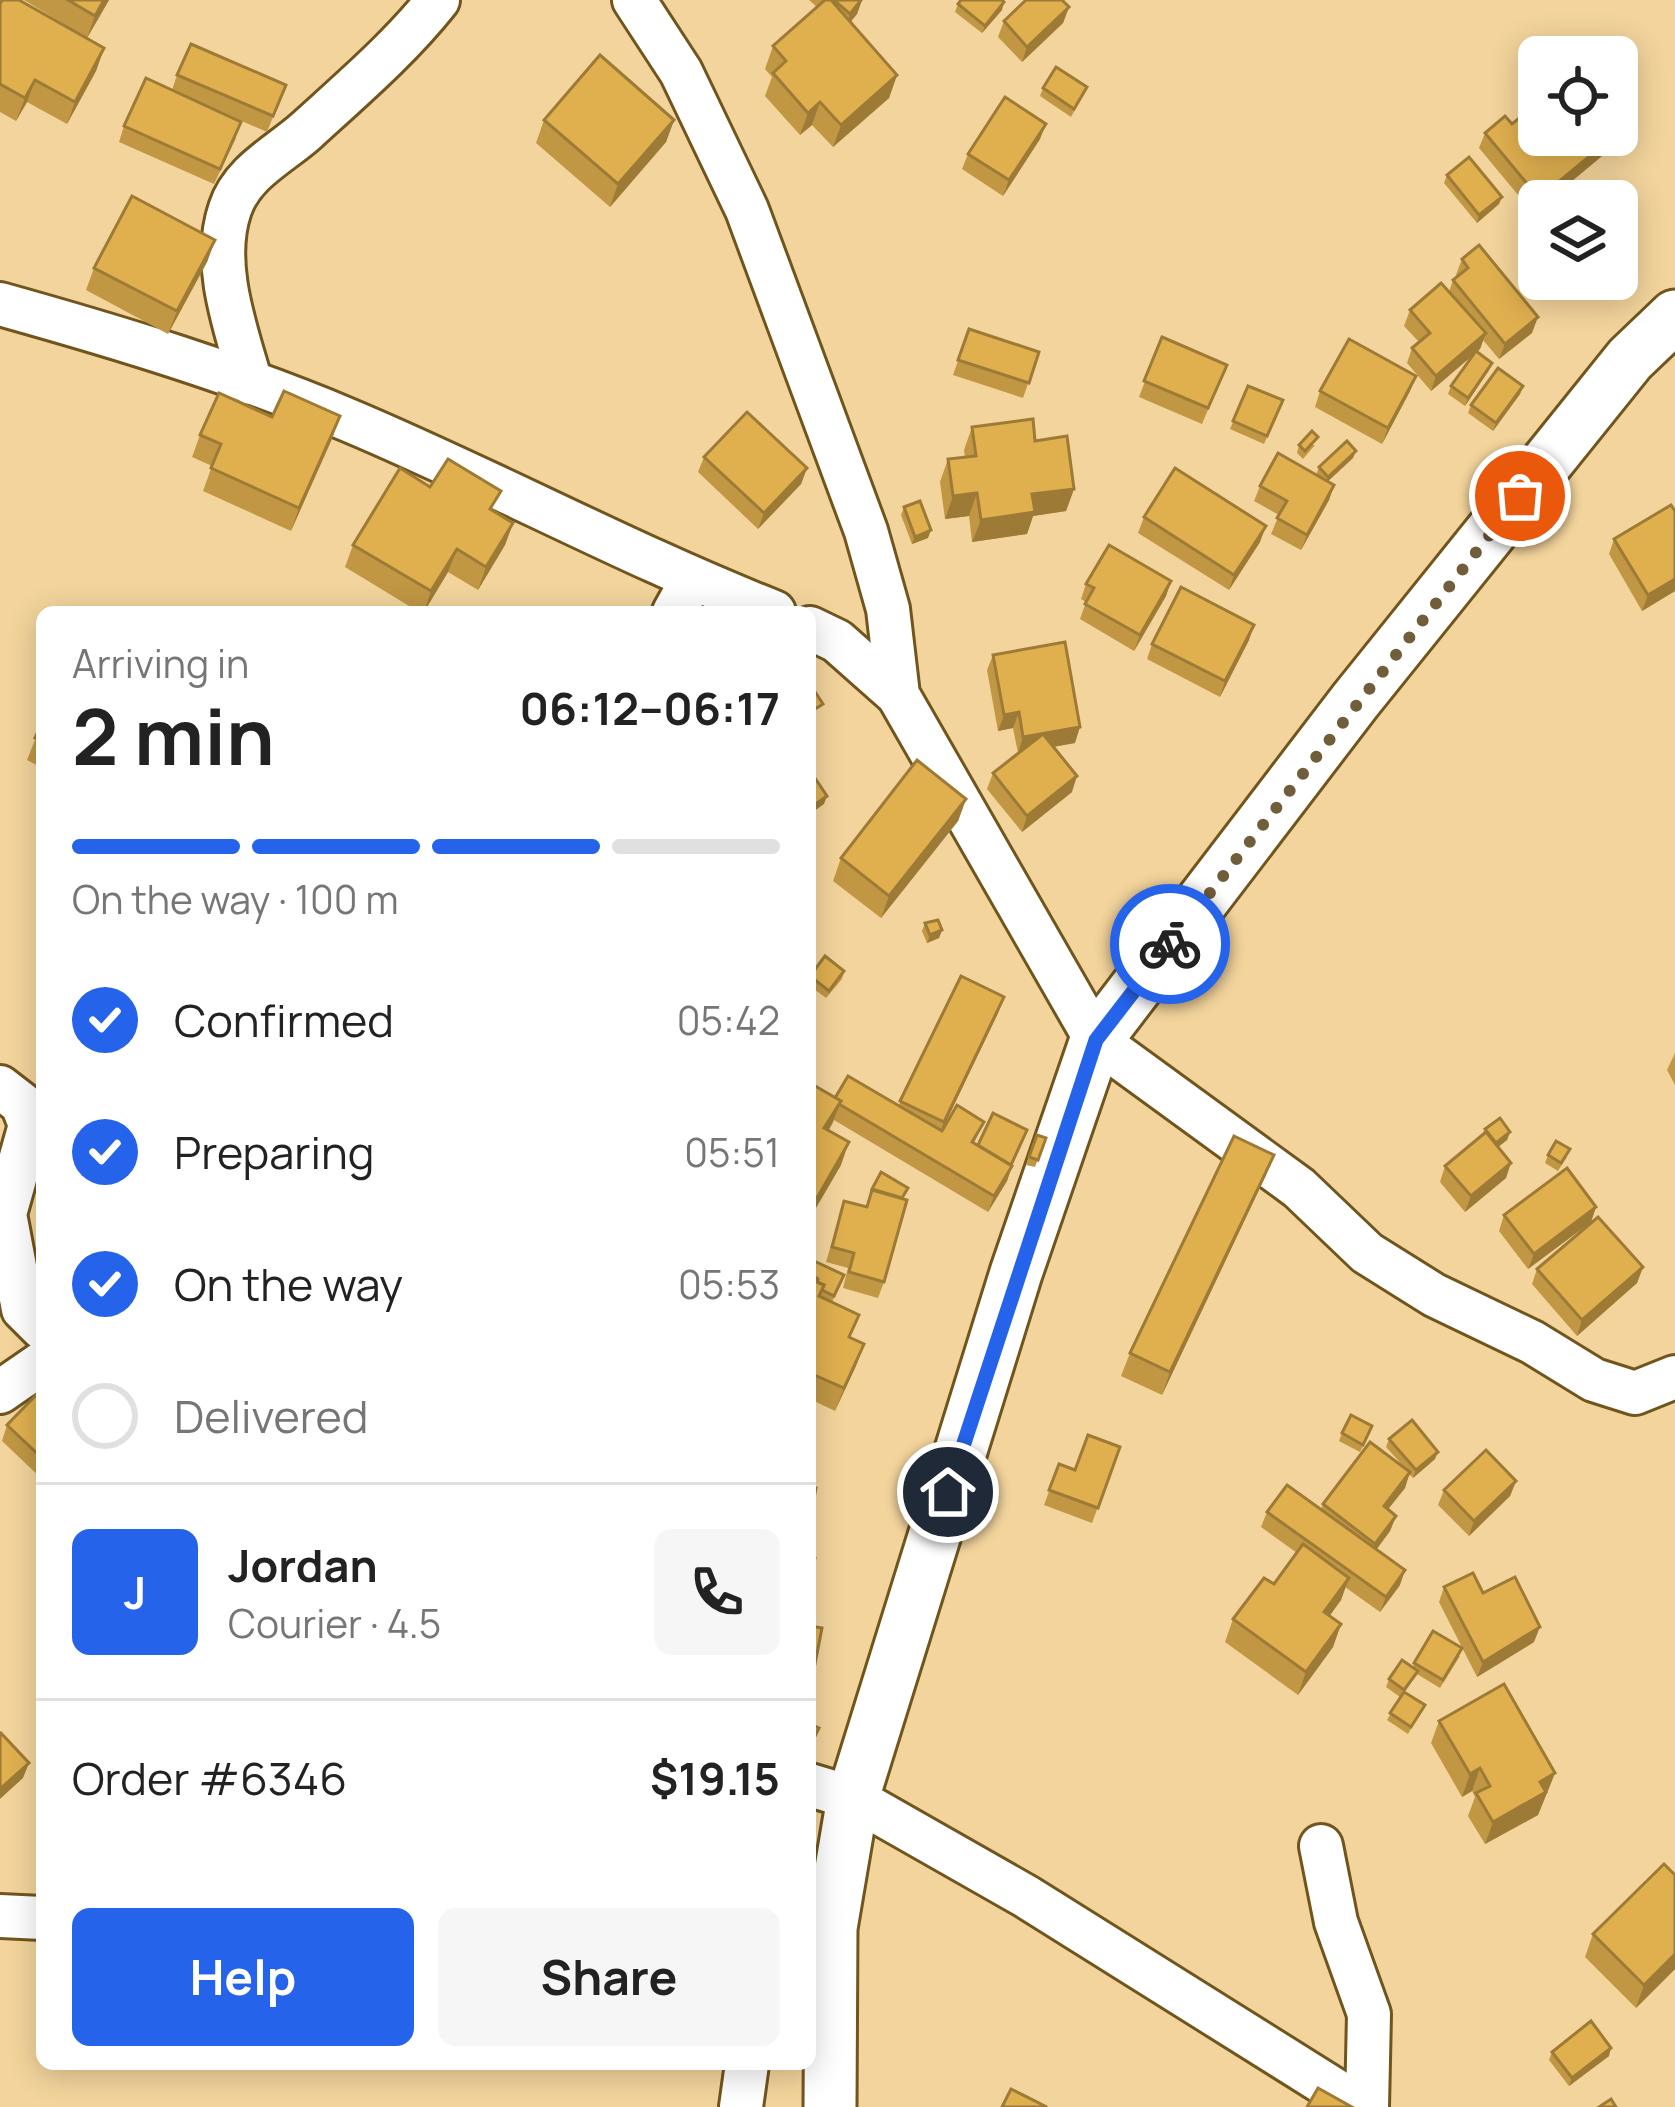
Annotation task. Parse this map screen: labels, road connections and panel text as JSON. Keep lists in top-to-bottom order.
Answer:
{
  "page": {
    "heading": ["2 min", "Arriving in", "06:12–06:17"],
    "panel": [
      "Jordan",
      "Courier · 4.5",
      "Order #6346",
      "$19.15"
    ],
    "bar": "On the way · 100 m",
    "list": [
      ["Confirmed", "05:42"],
      ["Preparing", "05:51"],
      ["On the way", "05:53"],
      "Delivered"
    ],
    "round": "J",
    "buttons": ["Help", "Share"]
  }
}
